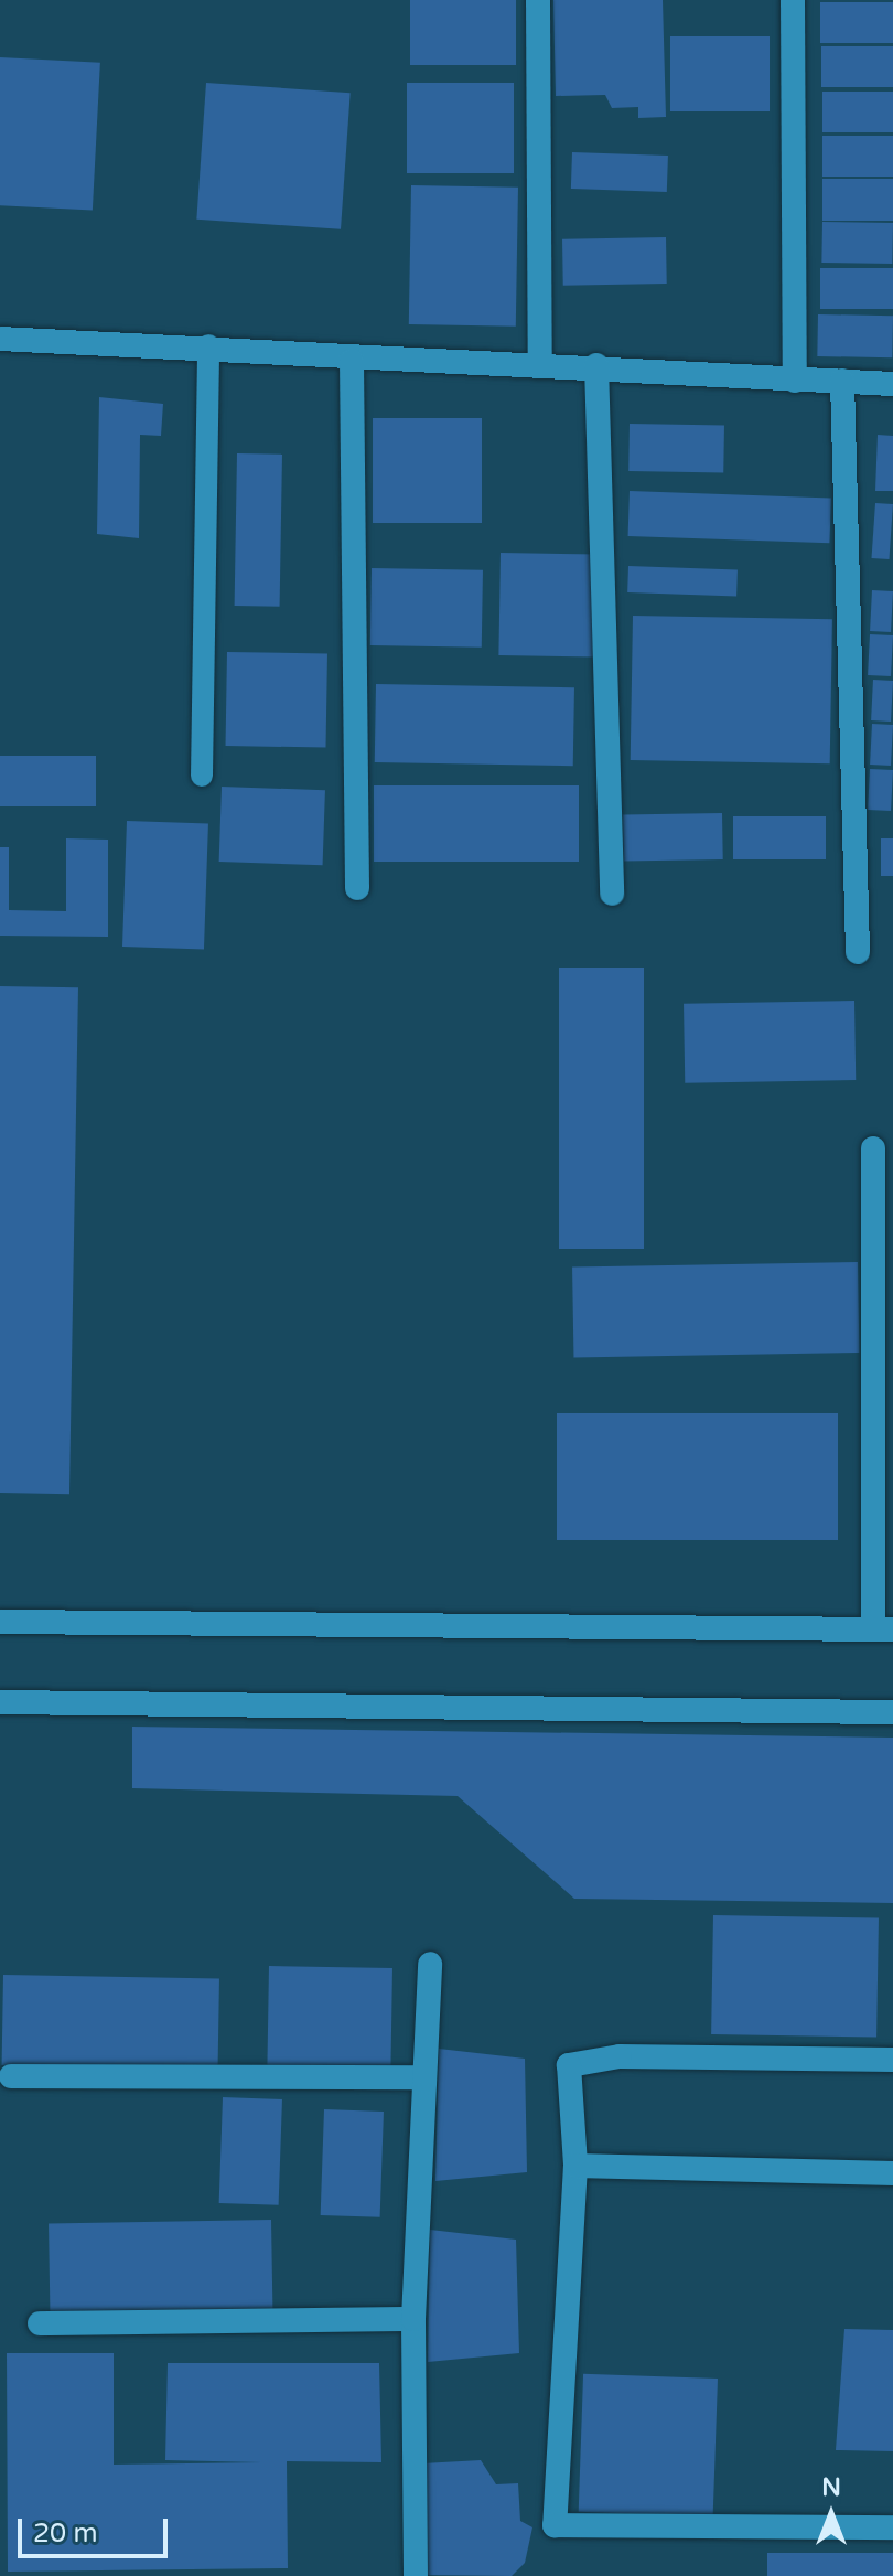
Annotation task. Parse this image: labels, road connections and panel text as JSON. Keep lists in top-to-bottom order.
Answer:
{
  "scale_bar": "20 m",
  "north": "top"
}
